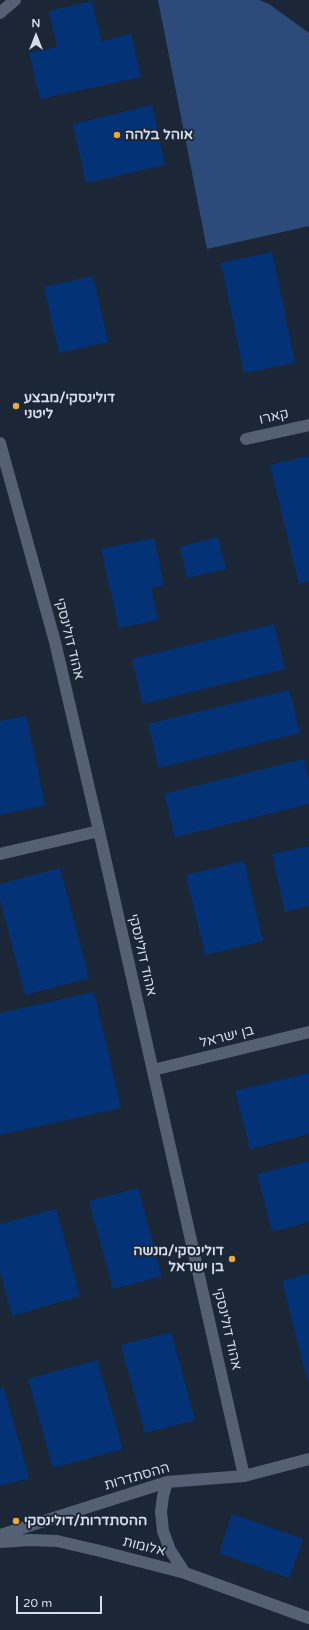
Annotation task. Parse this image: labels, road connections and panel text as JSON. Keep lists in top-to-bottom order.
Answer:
{
  "streets": {
    "street": [
      "קארו",
      "אהוד דולינסקי",
      "בן ישראל",
      "ההסתדרות",
      "אלומות"
    ]
  },
  "crossings": [
    ["אהוד דולינסקי", "בן ישראל"],
    ["אהוד דולינסקי", "ההסתדרות"],
    ["ההסתדרות", "אלומות"]
  ],
  "places": [
    "אוהל בלהה",
    "דולינסקי/מבצע ליטני",
    "דולינסקי/מנשה בן ישראל",
    "ההסתדרות/דולינסקי"
  ],
  "scale_bar": "20 m",
  "north": "top"
}
